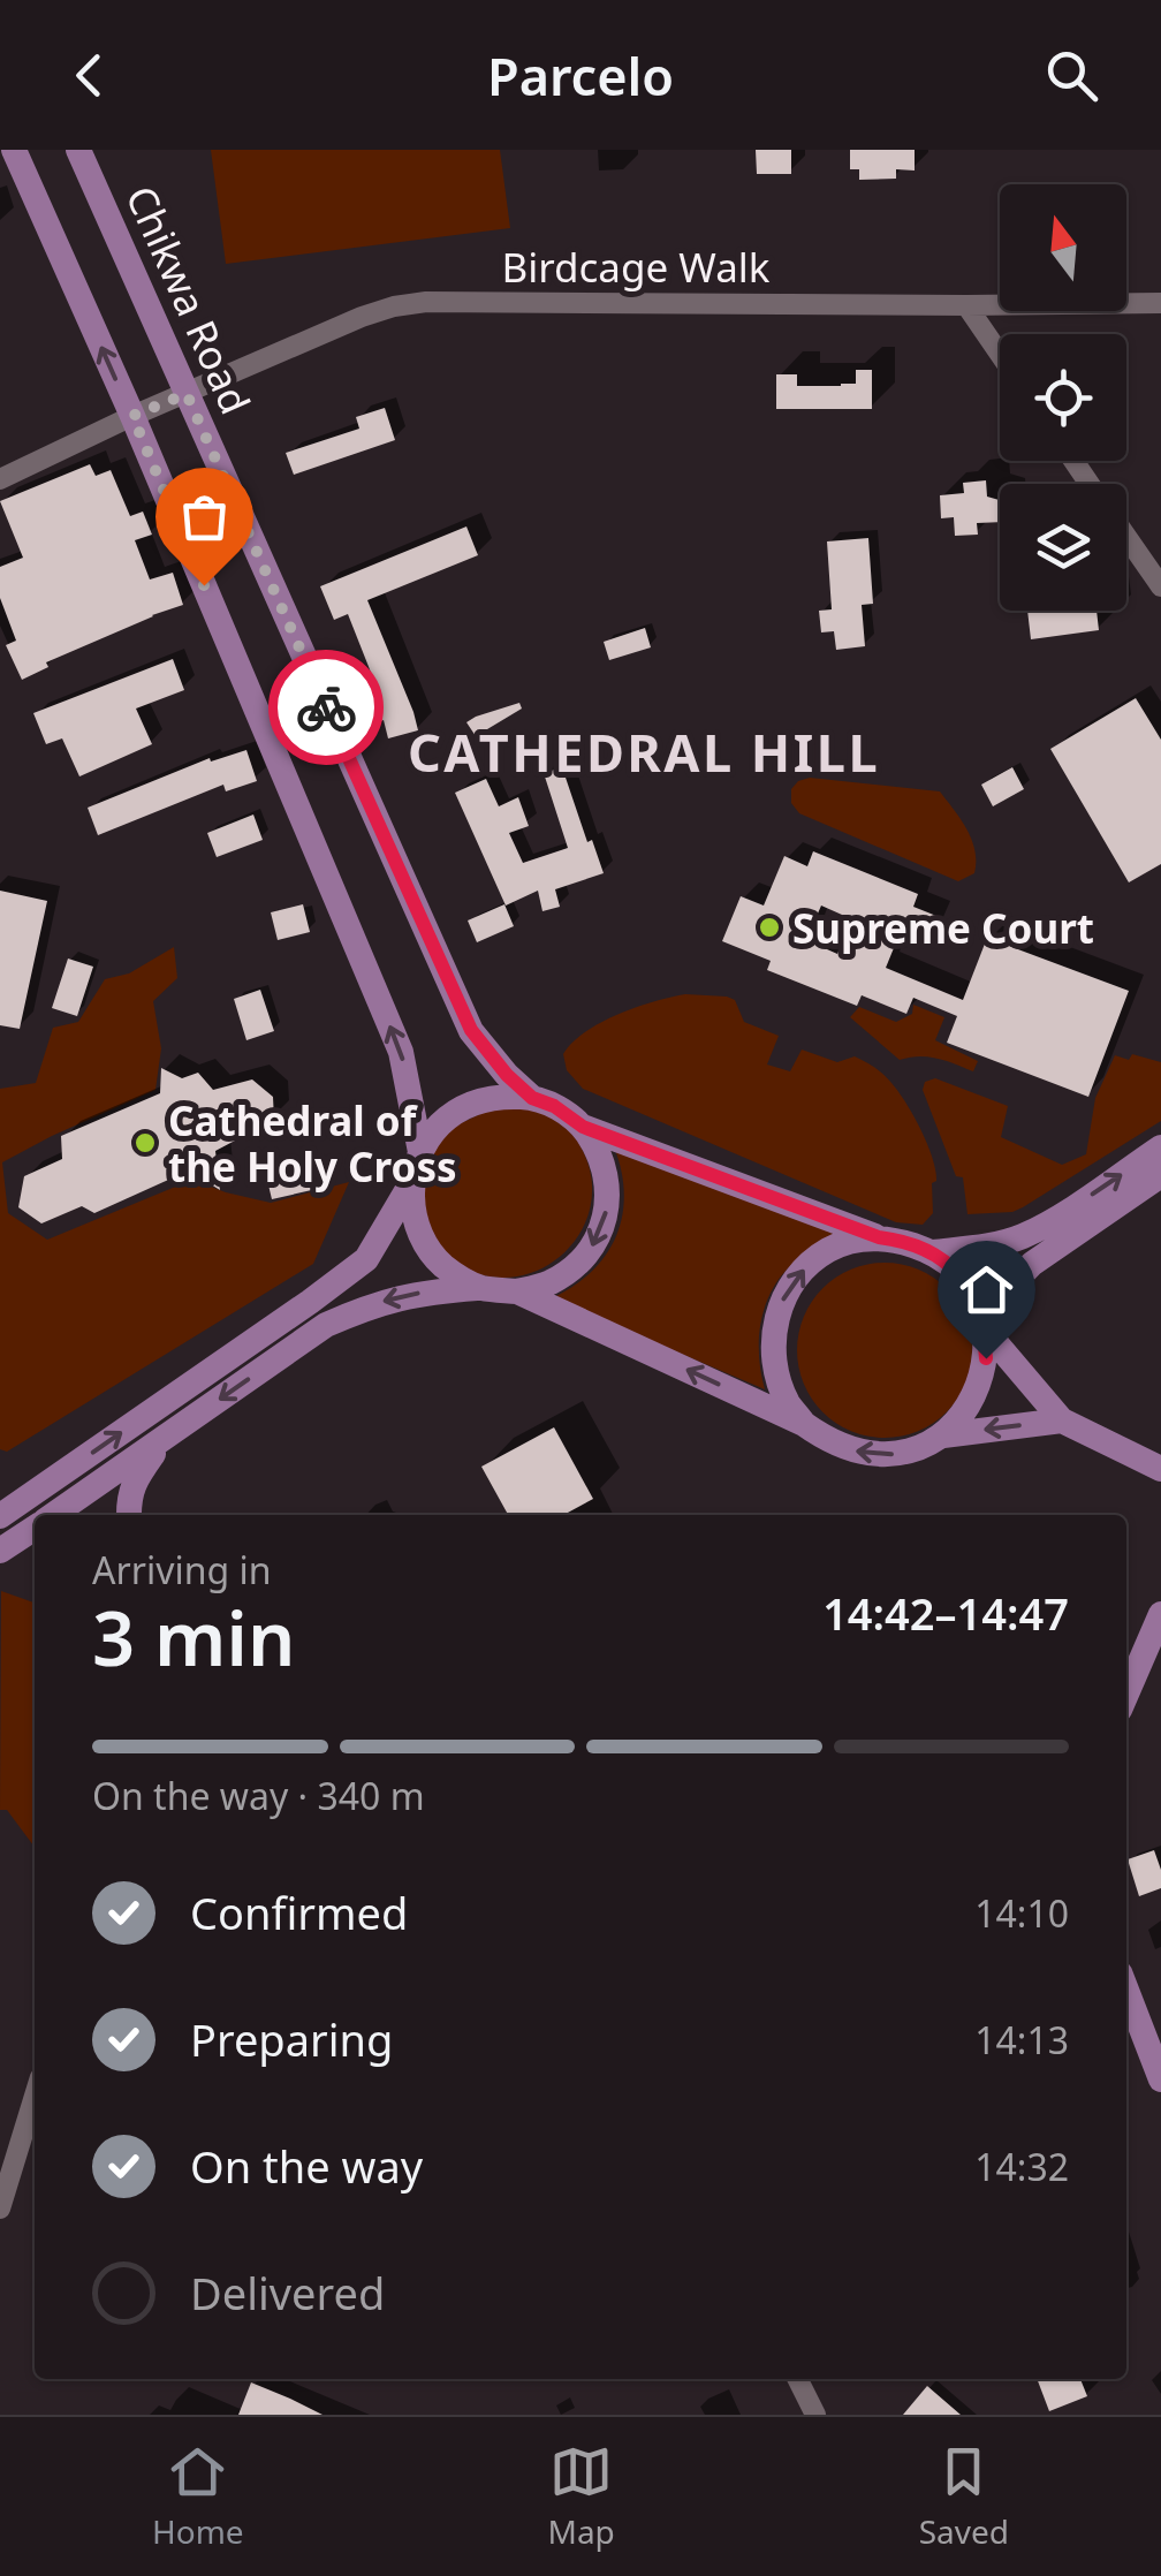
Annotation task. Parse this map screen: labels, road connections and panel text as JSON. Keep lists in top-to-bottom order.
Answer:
{
  "streets": {
    "main road": ["Chikwa Road"],
    "street": ["Birdcage Walk"]
  },
  "crossings": [
    ["Birdcage Walk", "Chikwa Road"]
  ],
  "districts": ["CATHEDRAL HILL"],
  "places": ["Supreme Court", "Cathedral of the Holy Cross"],
  "north": "top",
  "page": {
    "header": "Parcelo",
    "heading": ["3 min", "Arriving in", "14:42–14:47"],
    "bar": "On the way · 340 m",
    "list": [
      ["Confirmed", "14:10"],
      ["Preparing", "14:13"],
      ["On the way", "14:32"],
      "Delivered"
    ],
    "tabs": ["Home", "Map", "Saved"]
  }
}
